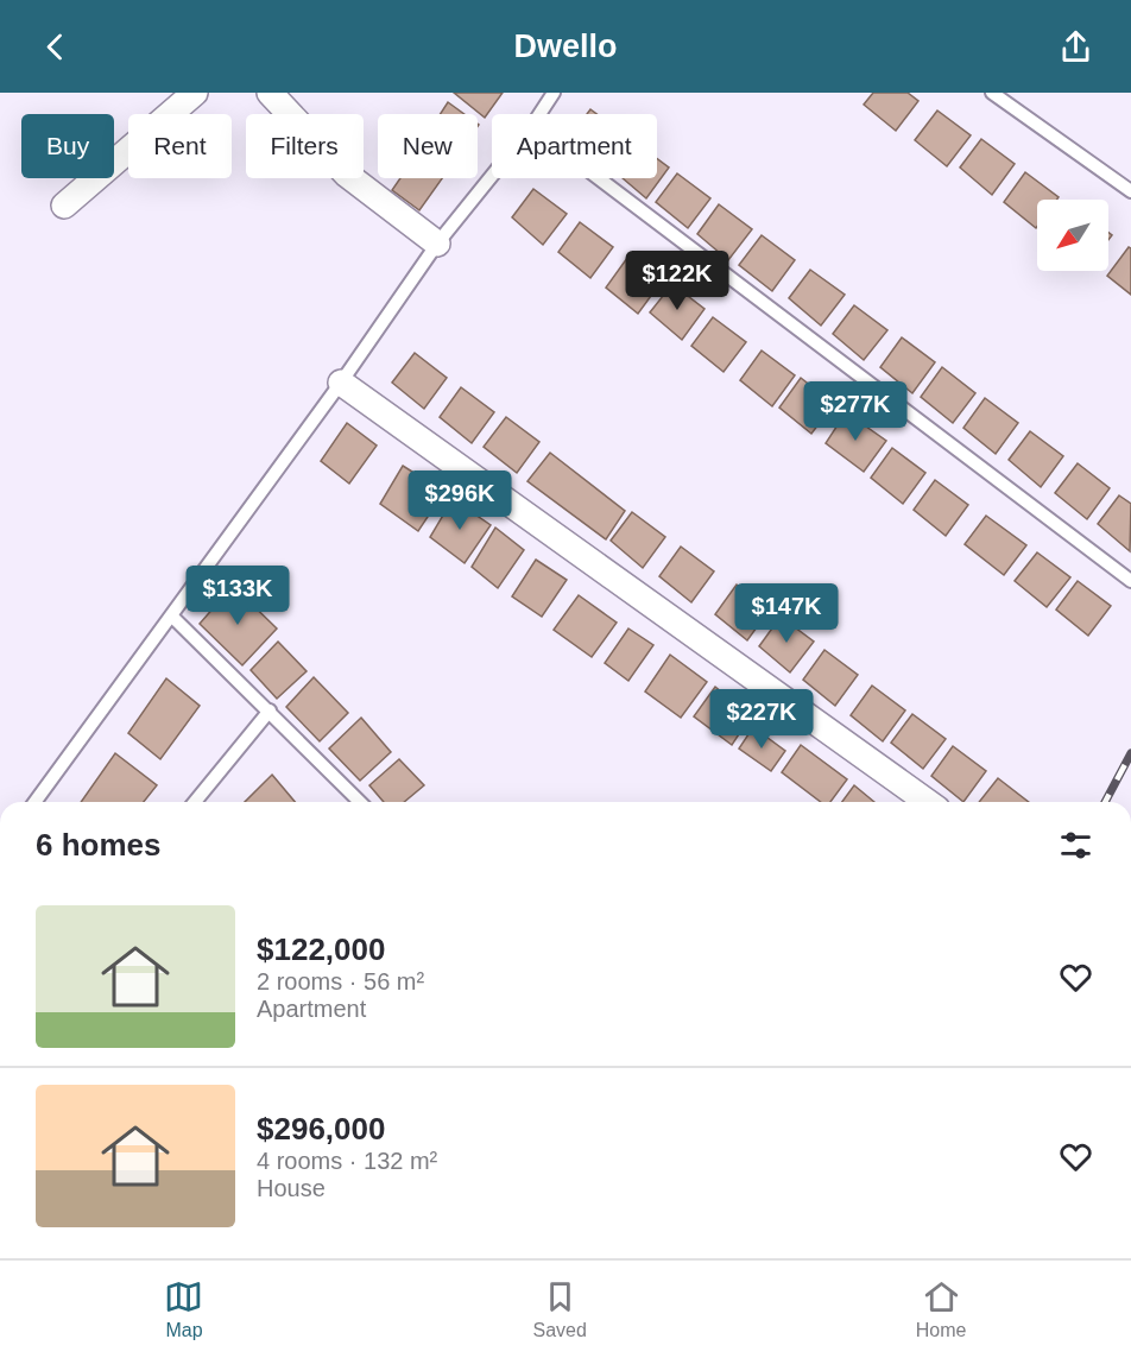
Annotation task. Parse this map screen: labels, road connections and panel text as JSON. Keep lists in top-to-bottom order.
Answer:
{
  "north": "bottom left",
  "page": {
    "header": "Dwello",
    "chip": [
      "Buy",
      "Rent",
      "Filters",
      "New",
      "Apartment"
    ],
    "price": [
      "$122K",
      "$277K",
      "$296K",
      "$133K",
      "$147K",
      "$227K"
    ],
    "heading": "6 homes",
    "list": [
      {
        "name": "$122,000",
        "note": "2 rooms · 56 m² · Apartment"
      },
      {
        "name": "$296,000",
        "note": "4 rooms · 132 m² · House"
      }
    ],
    "tabs": ["Map", "Saved", "Home"]
  }
}
